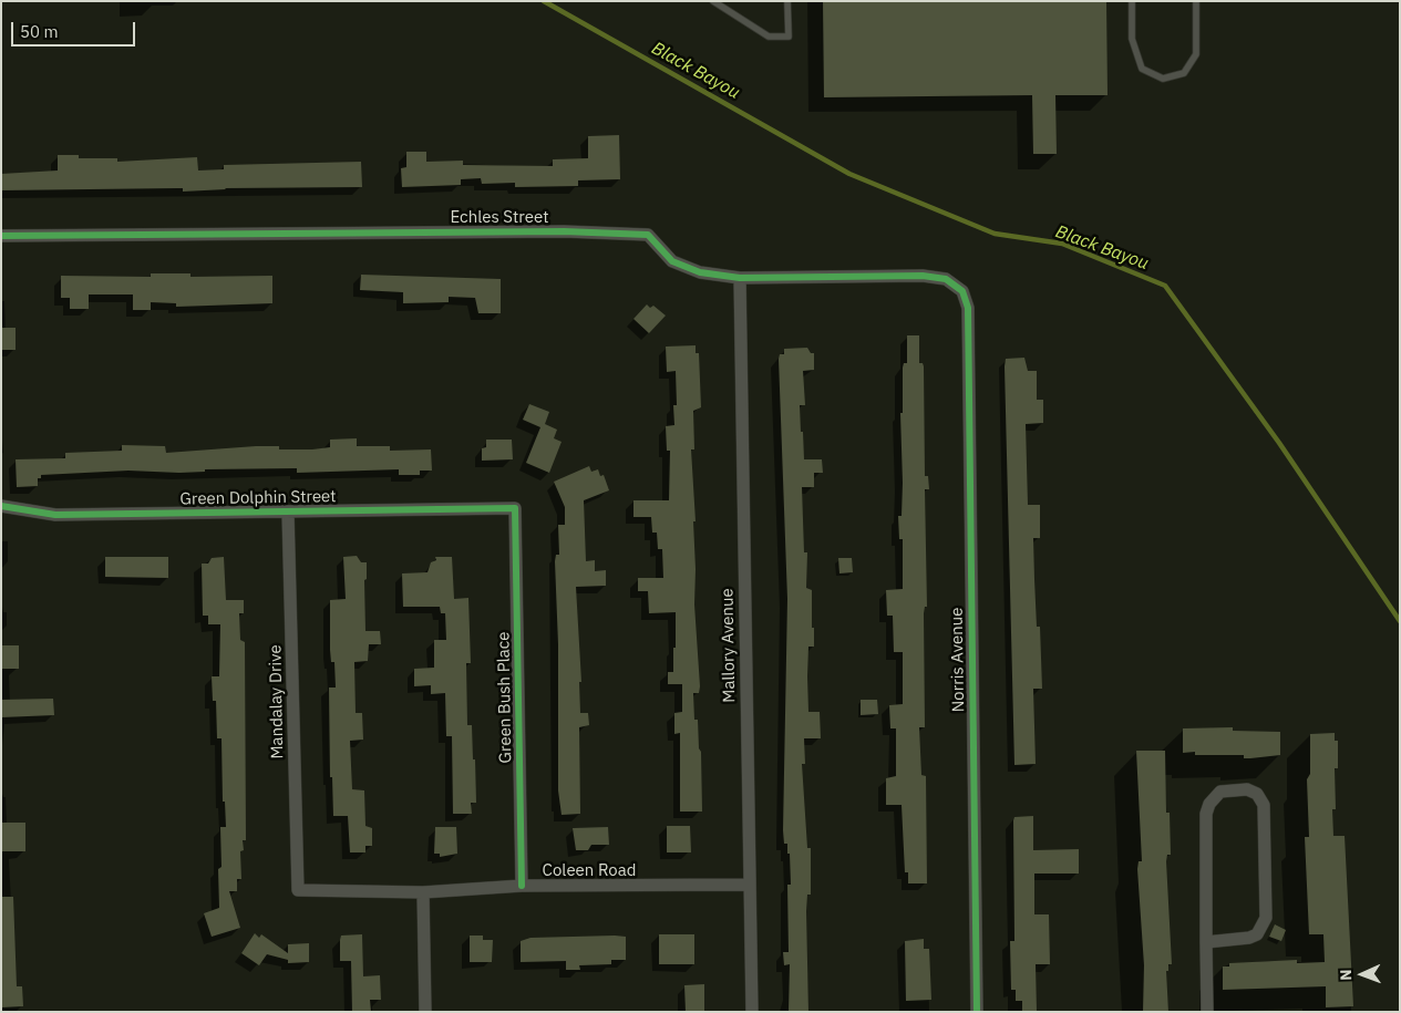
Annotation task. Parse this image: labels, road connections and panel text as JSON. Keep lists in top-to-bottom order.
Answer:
{
  "streets": {
    "street": [
      "Echles Street",
      "Green Dolphin Street",
      "Mallory Avenue",
      "Norris Avenue",
      "Green Bush Place",
      "Mandalay Drive",
      "Coleen Road"
    ]
  },
  "crossings": [
    ["Echles Street", "Mallory Avenue"],
    ["Echles Street", "Norris Avenue"],
    ["Green Dolphin Street", "Green Bush Place"],
    ["Green Dolphin Street", "Mandalay Drive"],
    ["Mallory Avenue", "Coleen Road"],
    ["Green Bush Place", "Coleen Road"],
    ["Mandalay Drive", "Coleen Road"]
  ],
  "water": ["Black Bayou"],
  "scale_bar": "50 m",
  "north": "left"
}
